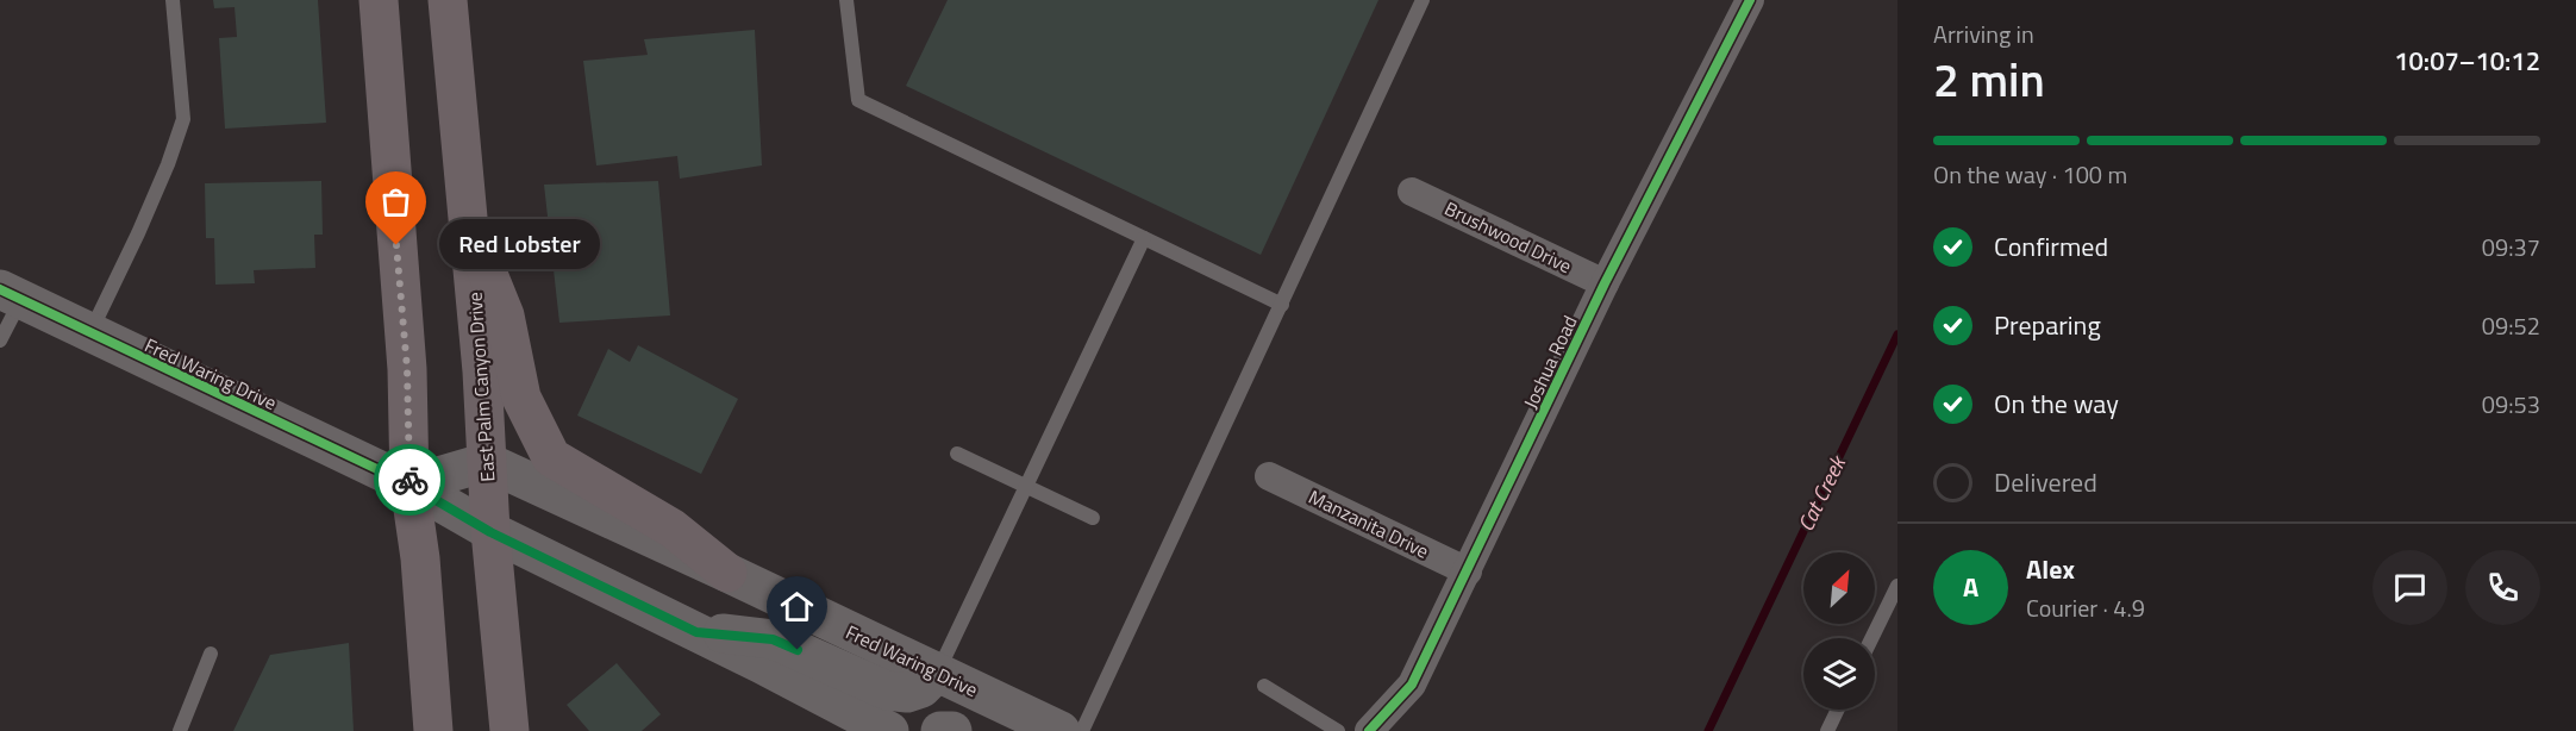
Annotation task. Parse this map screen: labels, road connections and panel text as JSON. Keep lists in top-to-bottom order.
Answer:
{
  "streets": {
    "main road": ["Fred Waring Drive", "East Palm Canyon Drive"],
    "street": ["Brushwood Drive", "Joshua Road", "Manzanita Drive"]
  },
  "crossings": [
    ["Brushwood Drive", "Joshua Road"],
    ["Joshua Road", "Manzanita Drive"],
    ["Fred Waring Drive", "East Palm Canyon Drive"]
  ],
  "water": ["Cat Creek"],
  "places": ["Red Lobster"],
  "north": "top right",
  "page": {
    "heading": ["2 min", "Arriving in", "10:07–10:12"],
    "panel": ["Alex", "Courier · 4.9"],
    "bar": "On the way · 100 m",
    "list": [
      ["Confirmed", "09:37"],
      ["Preparing", "09:52"],
      ["On the way", "09:53"],
      "Delivered"
    ],
    "bubble": "Red Lobster",
    "round": "A"
  }
}
